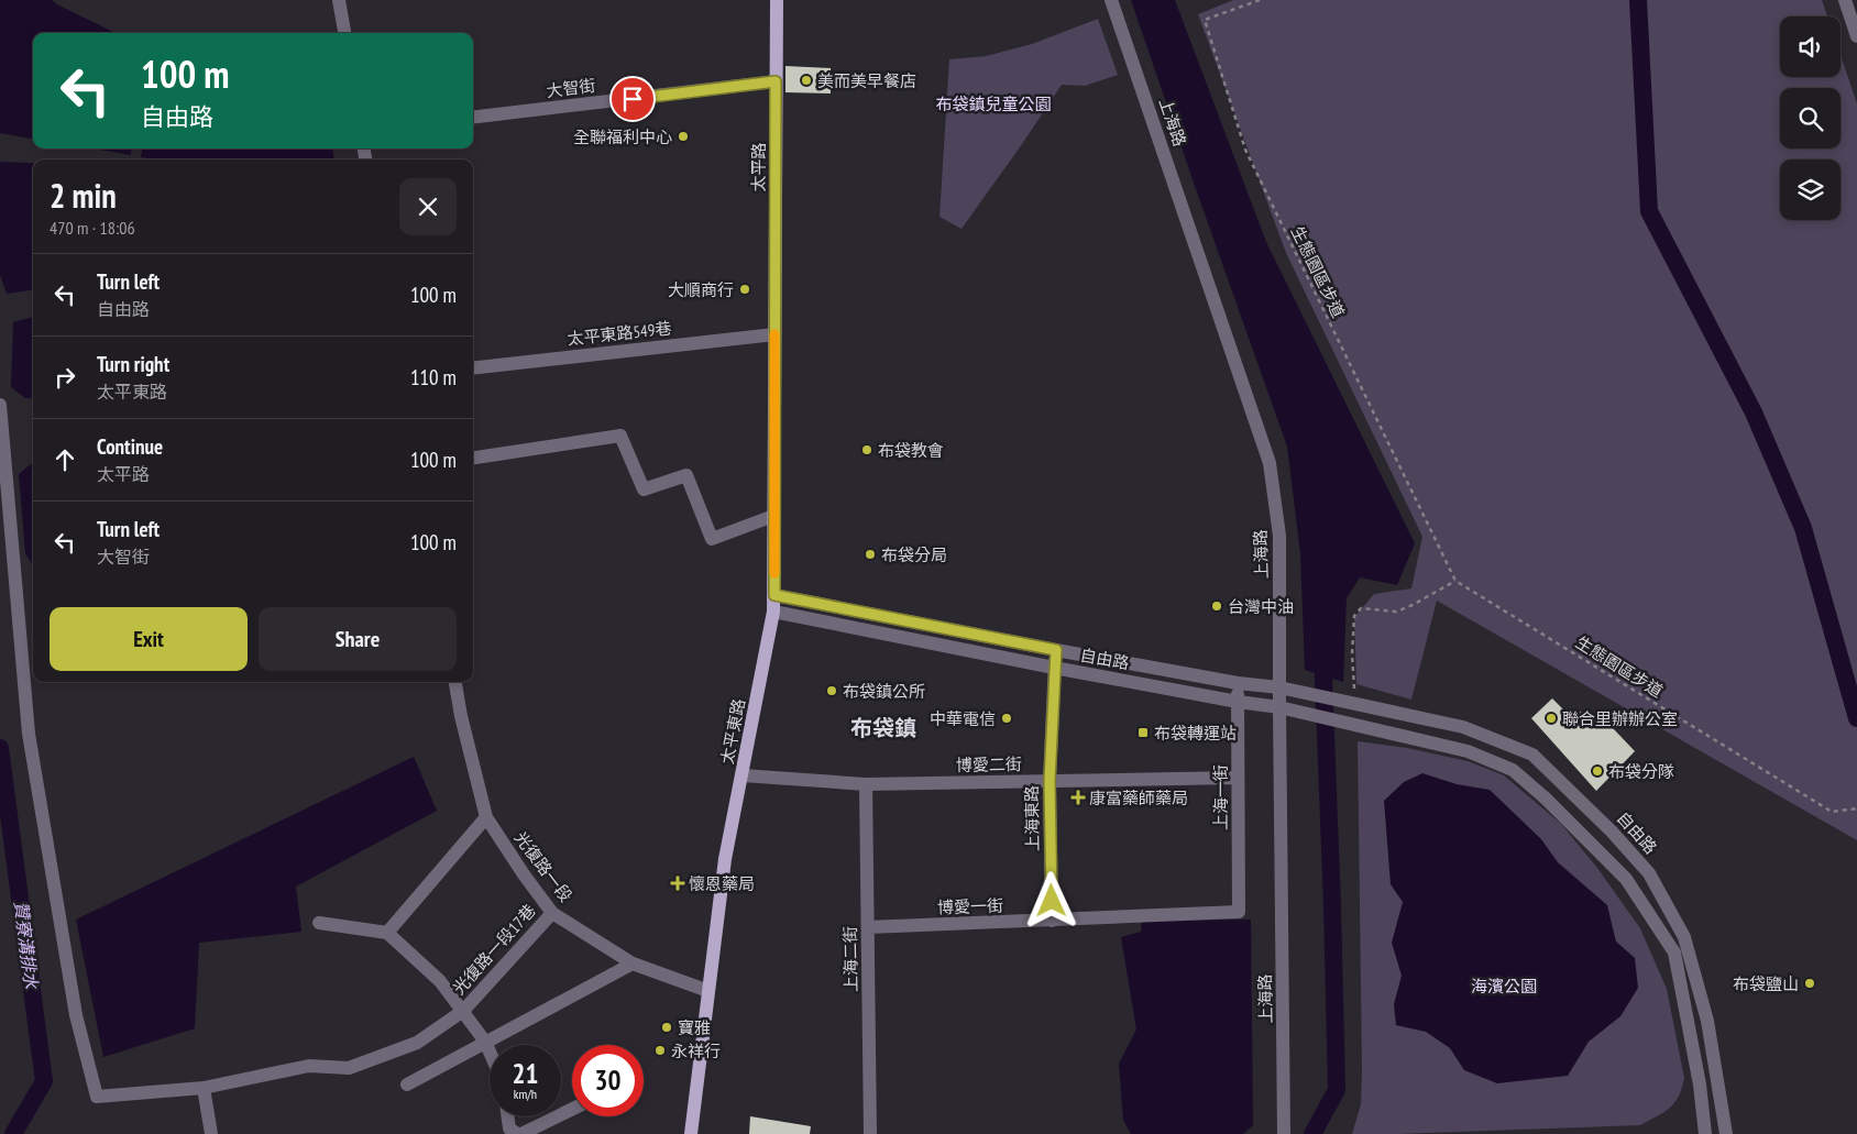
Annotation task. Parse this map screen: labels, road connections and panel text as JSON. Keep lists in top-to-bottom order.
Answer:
{
  "streets": {
    "main road": ["太平路", "太平東路"],
    "street": [
      "大智街",
      "上海路",
      "太平東路549巷",
      "自由路",
      "博愛二街",
      "上海一街",
      "上海東路",
      "光復路一段",
      "博愛一街",
      "光復路一段17巷",
      "上海二街"
    ],
    "path": ["生態園區步道"]
  },
  "crossings": [
    ["大智街", "太平路"],
    ["上海路", "自由路"],
    ["太平路", "太平東路549巷"],
    ["太平路", "太平東路"],
    ["太平東路549巷", "太平東路"],
    ["自由路", "太平東路"],
    ["自由路", "上海一街"],
    ["自由路", "上海東路"],
    ["太平東路", "博愛二街"],
    ["太平東路", "光復路一段"],
    ["博愛二街", "上海一街"],
    ["博愛二街", "上海東路"],
    ["博愛二街", "上海二街"],
    ["上海一街", "博愛一街"],
    ["上海東路", "博愛一街"],
    ["光復路一段", "光復路一段17巷"],
    ["博愛一街", "上海二街"]
  ],
  "districts": ["布袋鎮"],
  "water": ["贊寮溝排水"],
  "parks": ["布袋鎮兒童公園", "海濱公園"],
  "places": {
    "other": [
      "美而美早餐店",
      "全聯福利中心",
      "大順商行",
      "布袋教會",
      "布袋分局",
      "台灣中油",
      "布袋鎮公所",
      "中華電信",
      "聯合里辦辦公室",
      "布袋分隊",
      "布袋鹽山",
      "寶雅",
      "永祥行"
    ],
    "transit": ["布袋轉運站"],
    "health": ["康富藥師藥局", "懷恩藥局"]
  },
  "page": {
    "turn": ["100 m", "自由路"],
    "heading": ["2 min", "470 m · 18:06"],
    "list": [
      {
        "name": "Turn left",
        "note": "自由路",
        "value": "100 m"
      },
      {
        "name": "Turn right",
        "note": "太平東路",
        "value": "110 m"
      },
      {
        "name": "Continue",
        "note": "太平路",
        "value": "100 m"
      },
      {
        "name": "Turn left",
        "note": "大智街",
        "value": "100 m"
      }
    ],
    "buttons": ["Exit", "Share"],
    "speed": "21 km/h",
    "limit": "30"
  }
}
